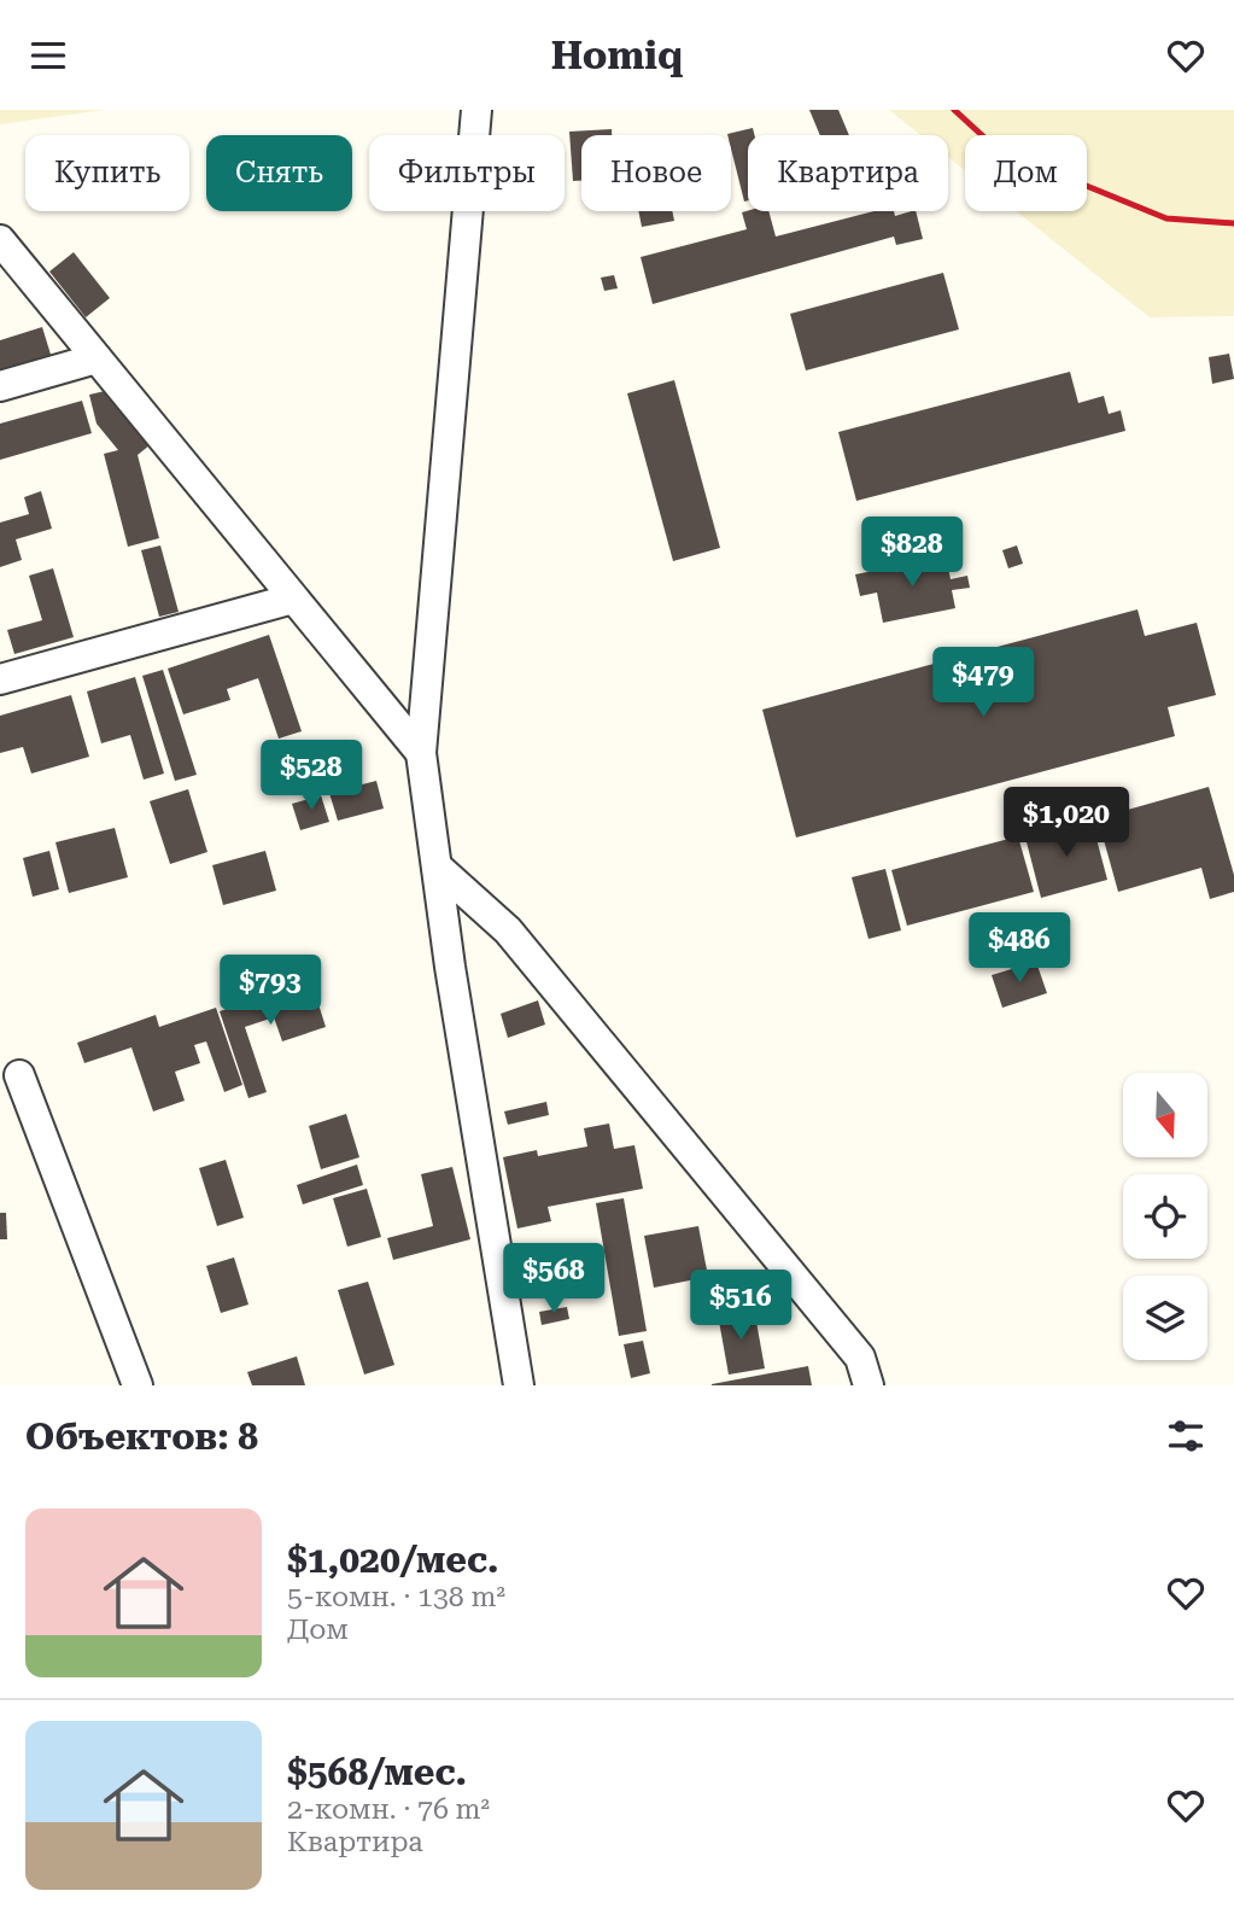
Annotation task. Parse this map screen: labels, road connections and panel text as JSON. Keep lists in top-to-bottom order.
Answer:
{
  "north": "bottom",
  "page": {
    "header": "Homiq",
    "chip": [
      "Купить",
      "Снять",
      "Фильтры",
      "Новое",
      "Квартира",
      "Дом"
    ],
    "price": [
      "$828",
      "$479",
      "$528",
      "$1,020",
      "$486",
      "$793",
      "$568",
      "$516"
    ],
    "heading": "Объектов: 8",
    "list": [
      {
        "name": "$1,020/мес.",
        "note": "5-комн. · 138 m² · Дом"
      },
      {
        "name": "$568/мес.",
        "note": "2-комн. · 76 m² · Квартира"
      }
    ]
  }
}
